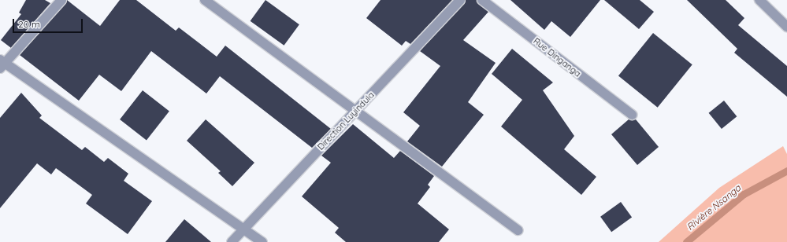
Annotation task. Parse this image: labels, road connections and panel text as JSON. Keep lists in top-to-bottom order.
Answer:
{
  "streets": {
    "street": ["Rue Dinganga", "Direction Luyindula"]
  },
  "water": ["Rivière Nsanga"],
  "scale_bar": "20 m"
}
